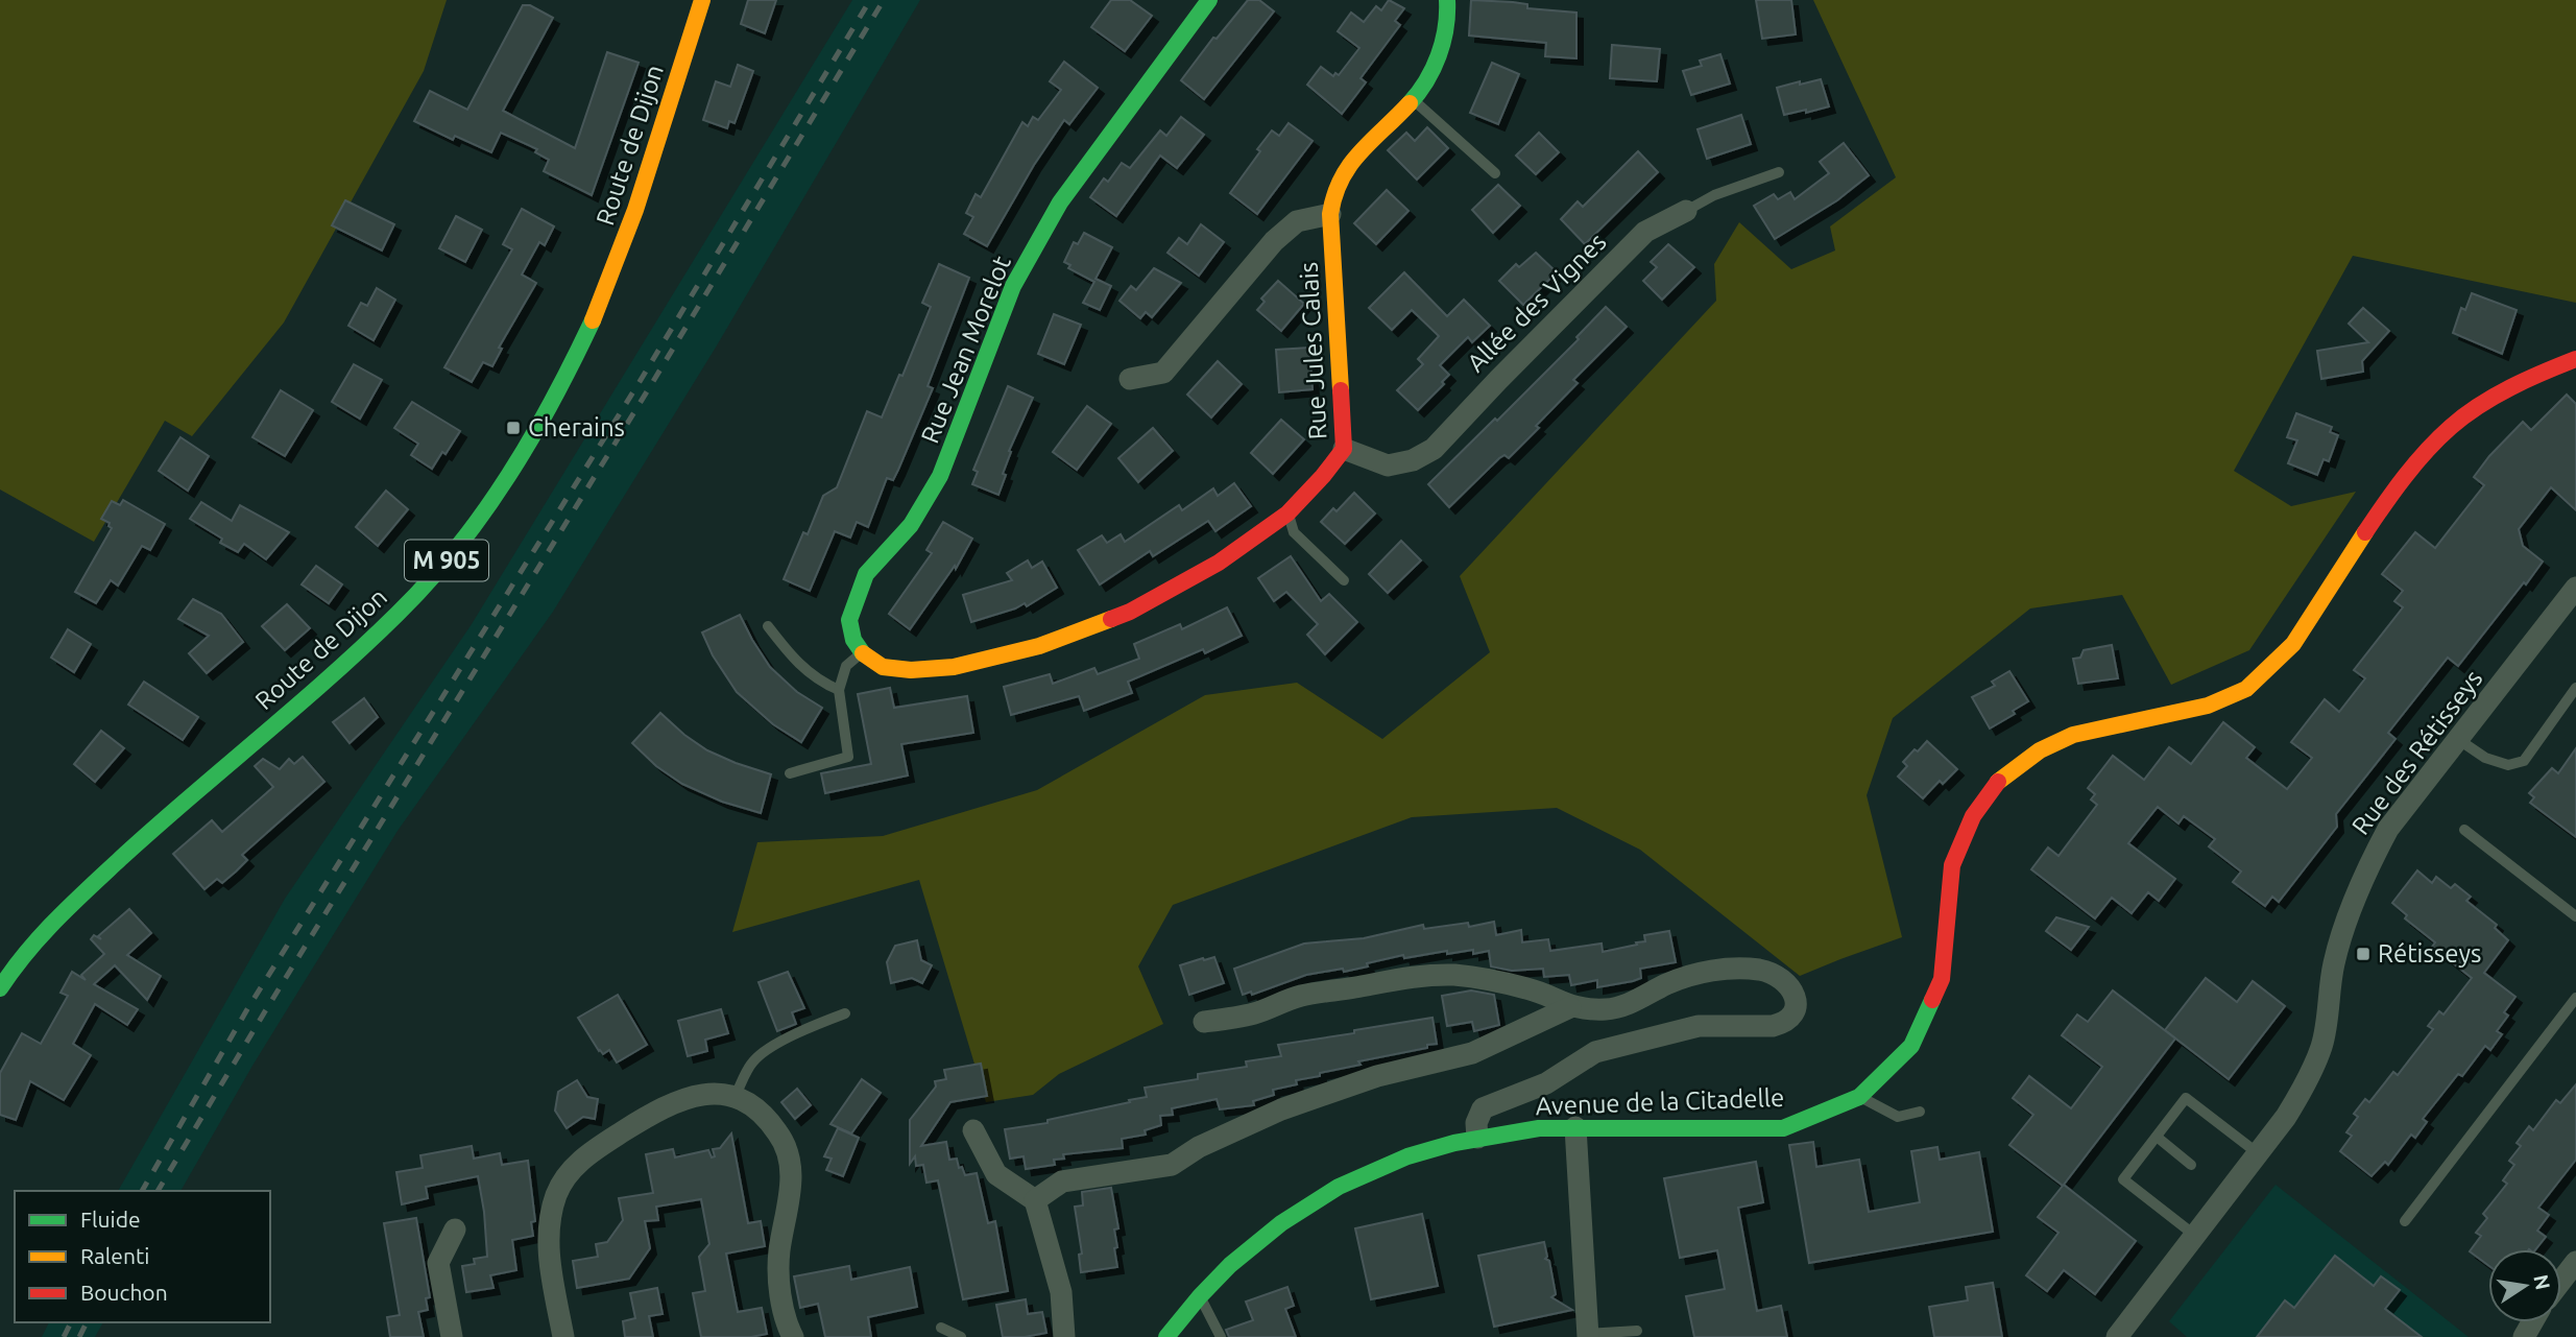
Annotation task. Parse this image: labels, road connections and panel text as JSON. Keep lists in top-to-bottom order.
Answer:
{
  "streets": {
    "street": [
      "Route de Dijon",
      "Allée des Vignes",
      "Rue Jean Morelot",
      "Rue Jules Calais",
      "M 905",
      "Rue des Rétisseys",
      "Avenue de la Citadelle"
    ]
  },
  "crossings": [
    ["Allée des Vignes", "Rue Jules Calais"],
    ["Rue Jean Morelot", "Rue Jules Calais"]
  ],
  "places": {
    "transit": ["Cherains", "Rétisseys"]
  },
  "legend": ["Fluide", "Ralenti", "Bouchon"],
  "north": "right"
}
